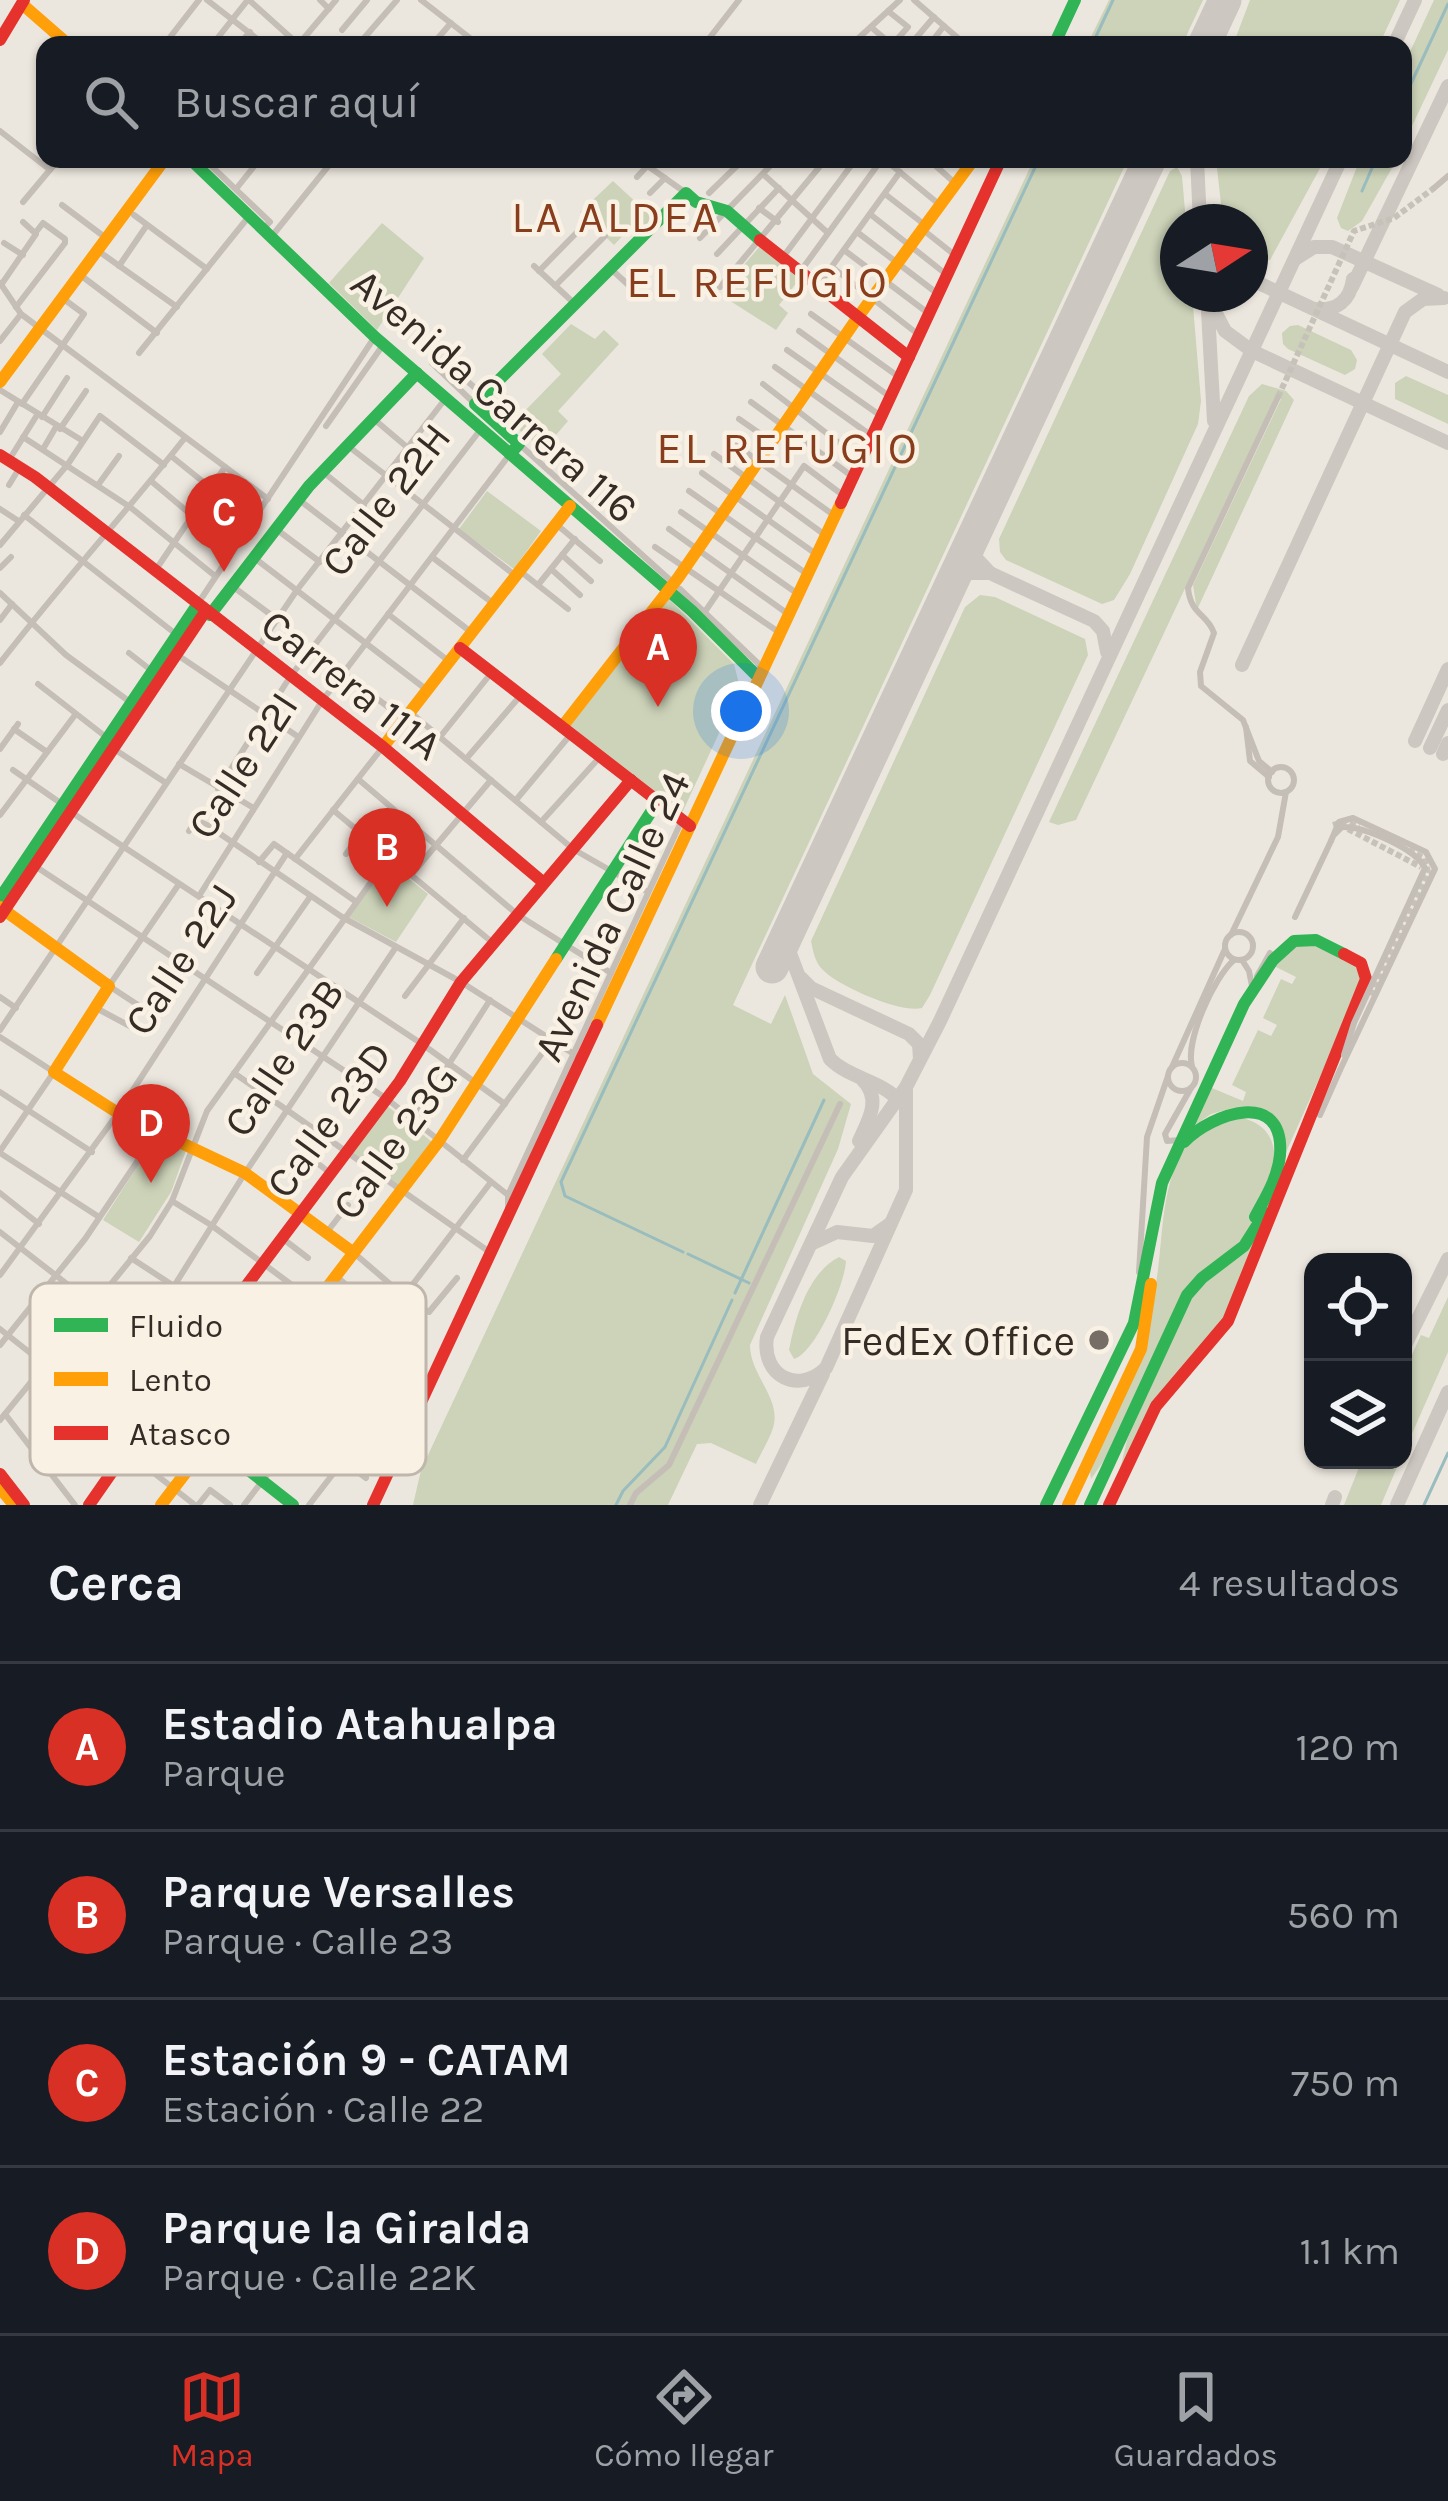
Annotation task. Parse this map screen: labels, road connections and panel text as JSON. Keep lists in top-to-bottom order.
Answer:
{
  "streets": {
    "street": [
      "Avenida Carrera 116",
      "Calle 22H",
      "Carrera 111A",
      "Calle 22I",
      "Avenida Calle 24",
      "Calle 22J",
      "Calle 23B",
      "Calle 23D",
      "Calle 23G"
    ]
  },
  "crossings": [
    ["Avenida Carrera 116", "Calle 22H"],
    ["Avenida Carrera 116", "Calle 22I"],
    ["Avenida Carrera 116", "Avenida Calle 24"],
    ["Calle 22H", "Carrera 111A"],
    ["Carrera 111A", "Calle 22I"],
    ["Carrera 111A", "Calle 23D"]
  ],
  "districts": ["LA ALDEA", "EL REFUGIO", "EL REFUGIO"],
  "places": ["FedEx Office"],
  "legend": ["Fluido", "Lento", "Atasco"],
  "north": "right",
  "page": {
    "search": "Buscar aquí",
    "pins": [
      "C",
      "A",
      "B",
      "D"
    ],
    "heading": ["Cerca", "4 resultados"],
    "list": [
      {
        "mark": "A",
        "name": "Estadio Atahualpa",
        "note": "Parque",
        "value": "120 m"
      },
      {
        "mark": "B",
        "name": "Parque Versalles",
        "note": "Parque · Calle 23",
        "value": "560 m"
      },
      {
        "mark": "C",
        "name": "Estación 9 - CATAM",
        "note": "Estación · Calle 22",
        "value": "750 m"
      },
      {
        "mark": "D",
        "name": "Parque la Giralda",
        "note": "Parque · Calle 22K",
        "value": "1.1 km"
      }
    ],
    "nav": ["Mapa", "Cómo llegar", "Guardados"]
  }
}
